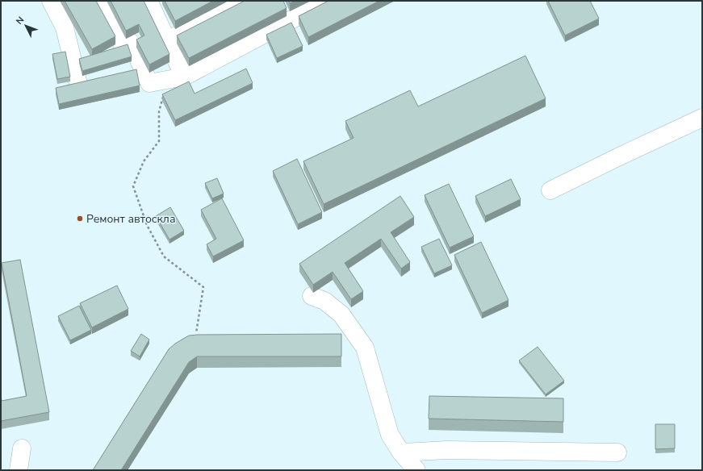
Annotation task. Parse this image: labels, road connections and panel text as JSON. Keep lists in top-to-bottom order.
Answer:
{
  "places": ["Ремонт автоскла"],
  "north": "top left"
}
